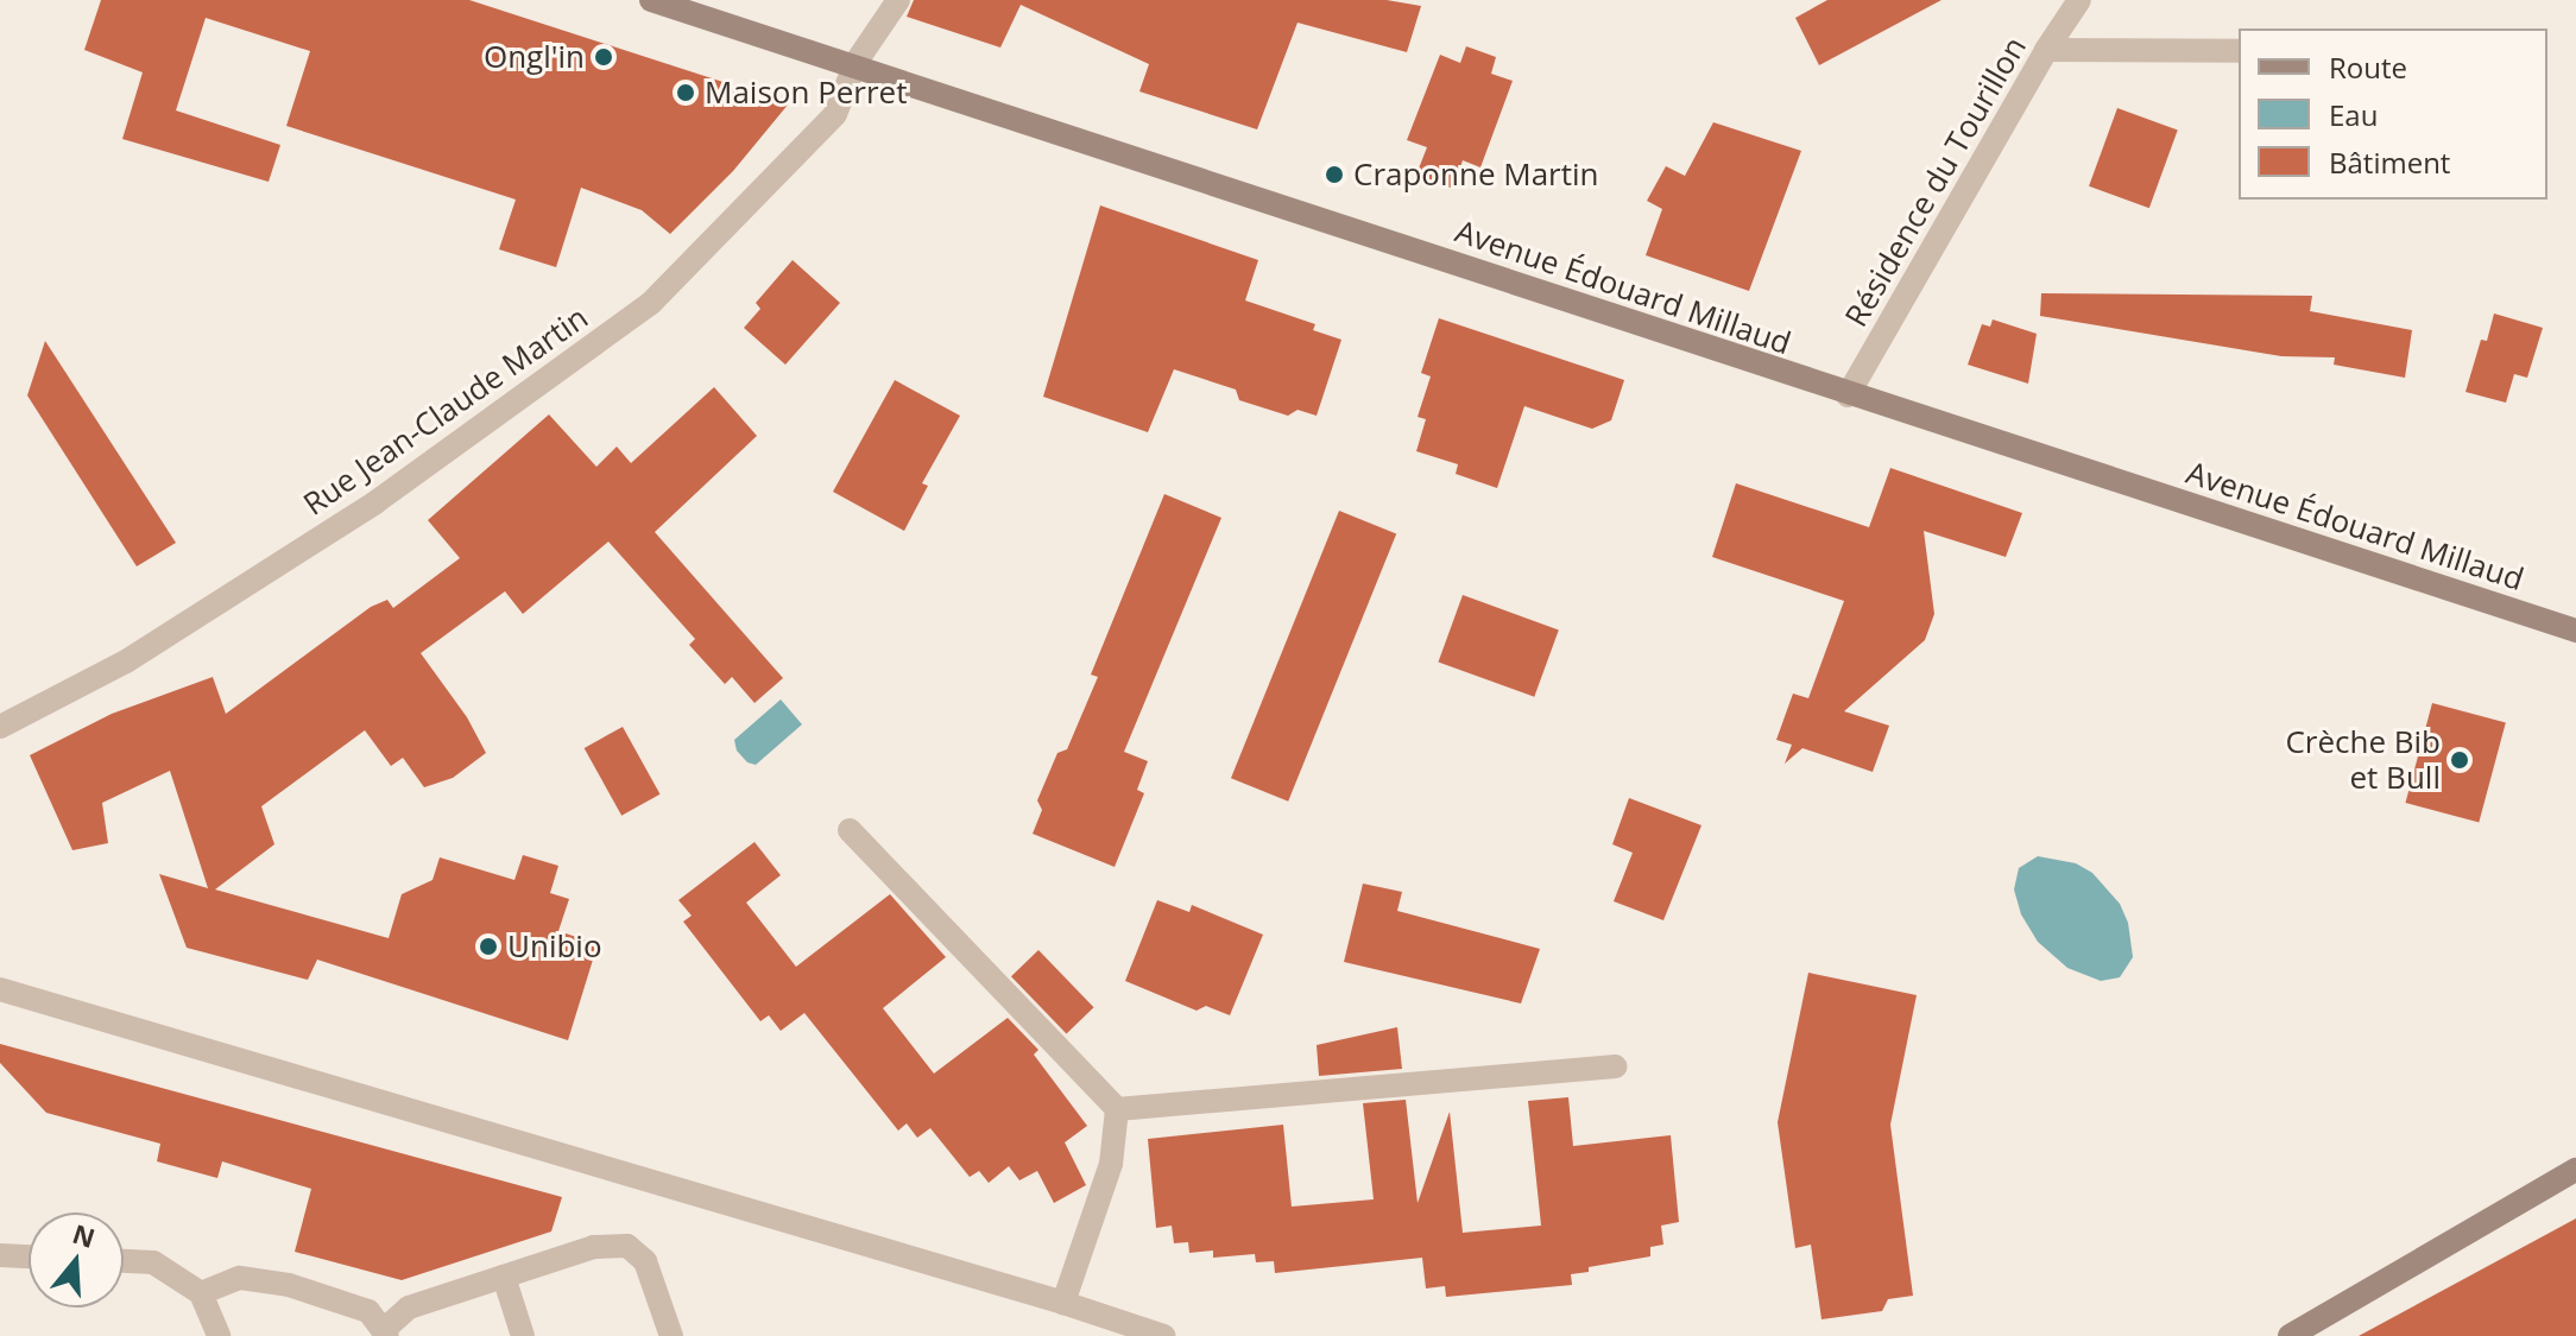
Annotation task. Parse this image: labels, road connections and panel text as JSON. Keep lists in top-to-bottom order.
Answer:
{
  "streets": {
    "main road": ["Avenue Édouard Millaud"],
    "street": ["Résidence du Tourillon", "Rue Jean-Claude Martin"]
  },
  "crossings": [
    ["Résidence du Tourillon", "Avenue Édouard Millaud"],
    ["Avenue Édouard Millaud", "Rue Jean-Claude Martin"]
  ],
  "places": [
    "Ongl'in",
    "Maison Perret",
    "Craponne Martin",
    "Crèche Bib et Bull",
    "Unibio"
  ],
  "legend": ["Route", "Eau", "Bâtiment"],
  "north": "top"
}
